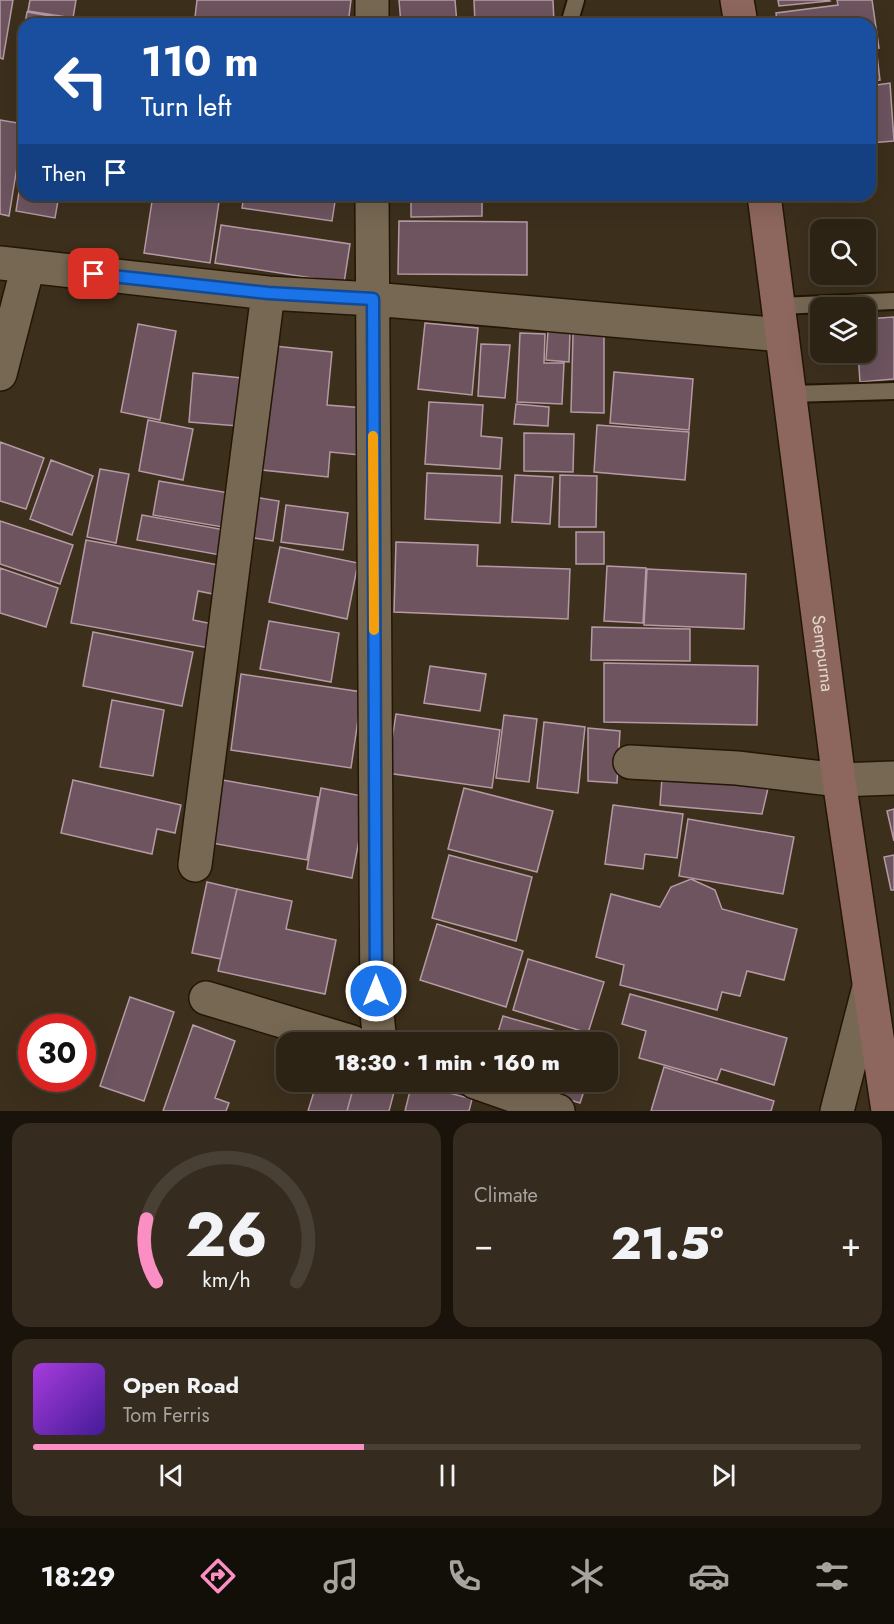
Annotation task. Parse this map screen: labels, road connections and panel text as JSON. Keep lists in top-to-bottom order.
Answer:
{
  "streets": {
    "street": ["Sempurna"]
  },
  "page": {
    "turn": ["110 m", "Turn left"],
    "then": "Then",
    "limit": "30",
    "trip": "18:30 · 1 min · 160 m",
    "tile": "Climate",
    "heat": ["−", "21.5°", "+"],
    "song": ["Open Road", "Tom Ferris"],
    "tabs": "18:29",
    "gauge": ["26", "km/h"]
  }
}
